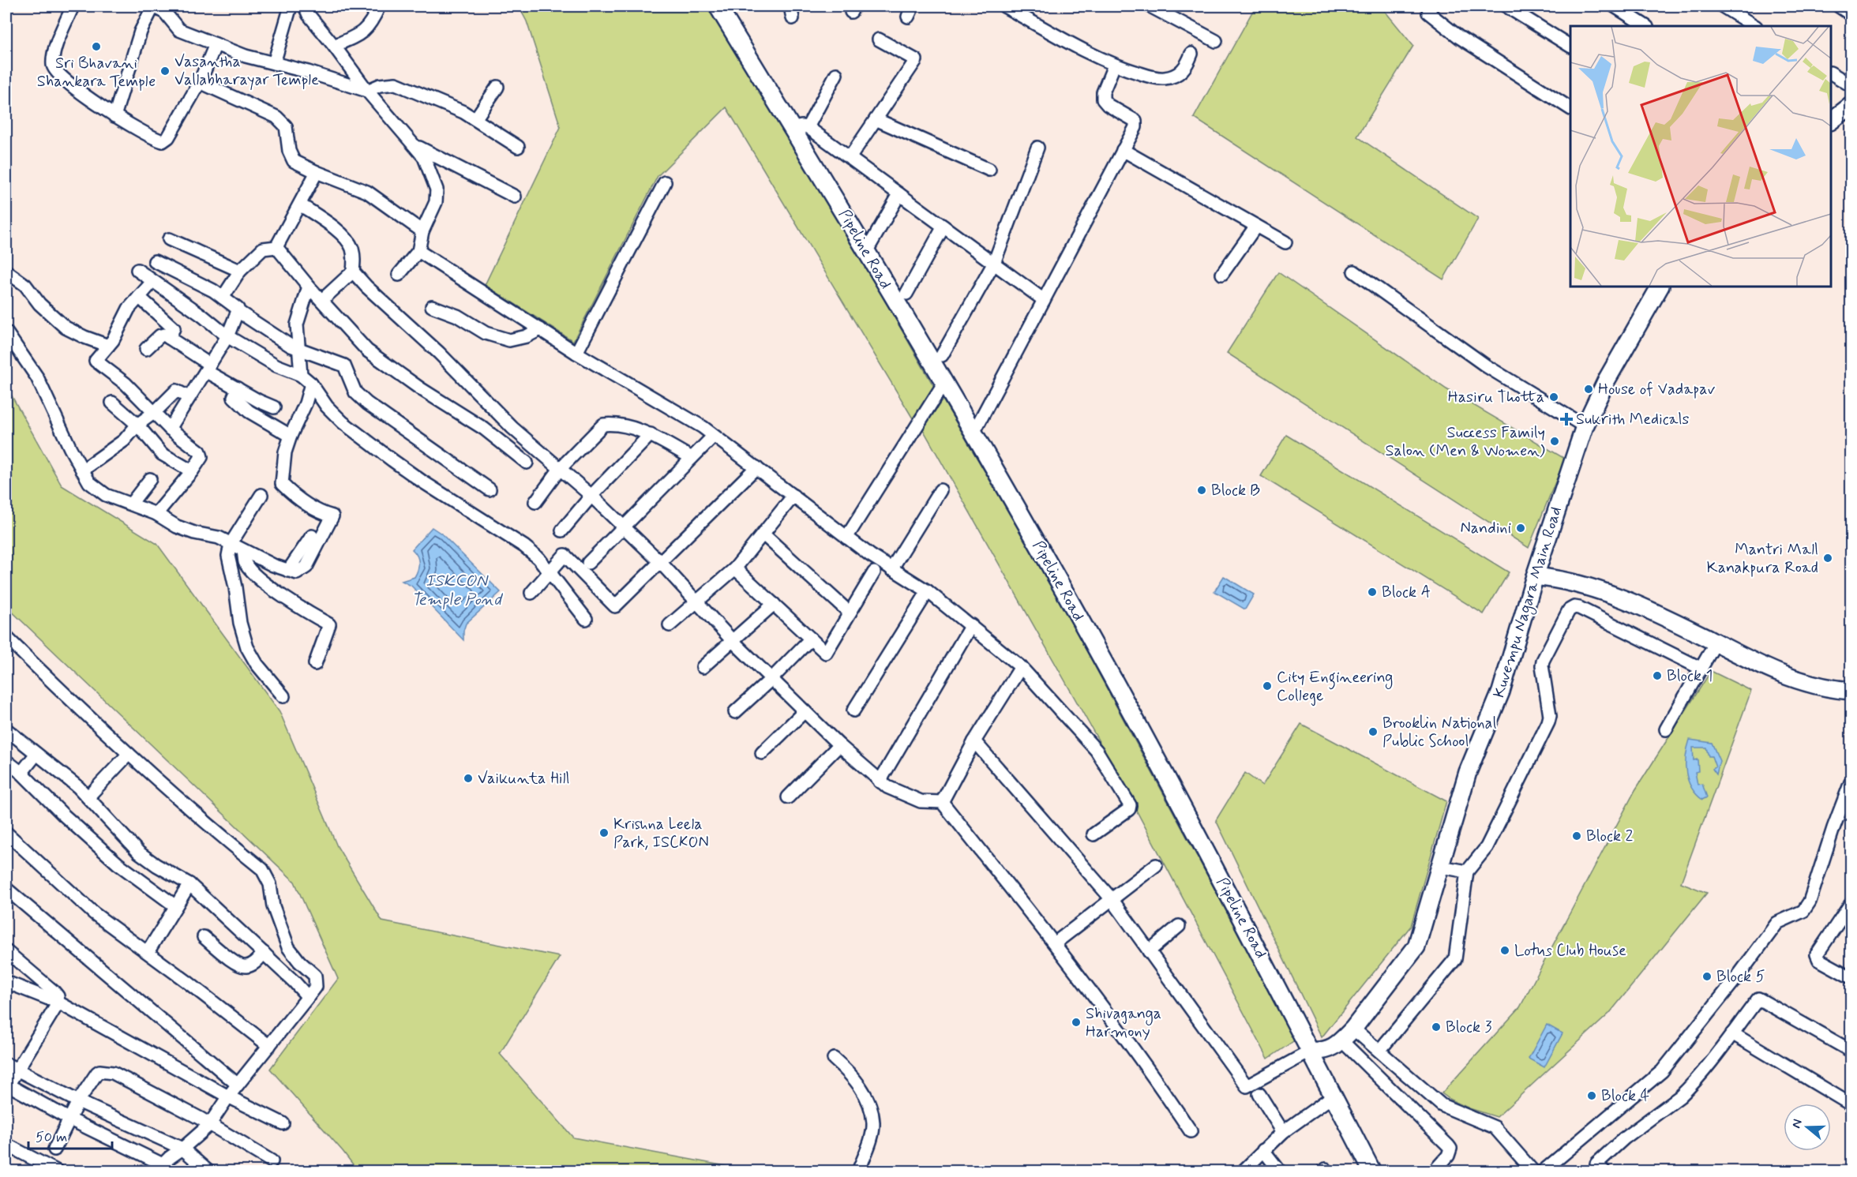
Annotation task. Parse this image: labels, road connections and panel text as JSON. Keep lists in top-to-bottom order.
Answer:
{
  "streets": {
    "street": ["Pipeline Road", "Kuvempu Nagara Main Road"]
  },
  "crossings": [
    ["Pipeline Road", "Kuvempu Nagara Main Road"]
  ],
  "water": ["ISKCON Temple Pond"],
  "places": {
    "other": [
      "Sri Bhavani Shankara Temple",
      "Vasantha Vallabharayar Temple",
      "House of Vadapav",
      "Hasiru Thotta",
      "Success Family Salon (Men & Women)",
      "Block B",
      "Nandini",
      "Mantri Mall Kanakpura Road",
      "Block A",
      "Block 1",
      "City Engineering College",
      "Brooklin National Public School",
      "Vaikunta Hill",
      "Krishna Leela Park, ISCKON",
      "Block 2",
      "Lotus Club House",
      "Block 5",
      "Shivaganga Harmony",
      "Block 3",
      "Block 4"
    ],
    "health": ["Sukrith Medicals"]
  },
  "scale_bar": "50 m",
  "north": "left"
}
